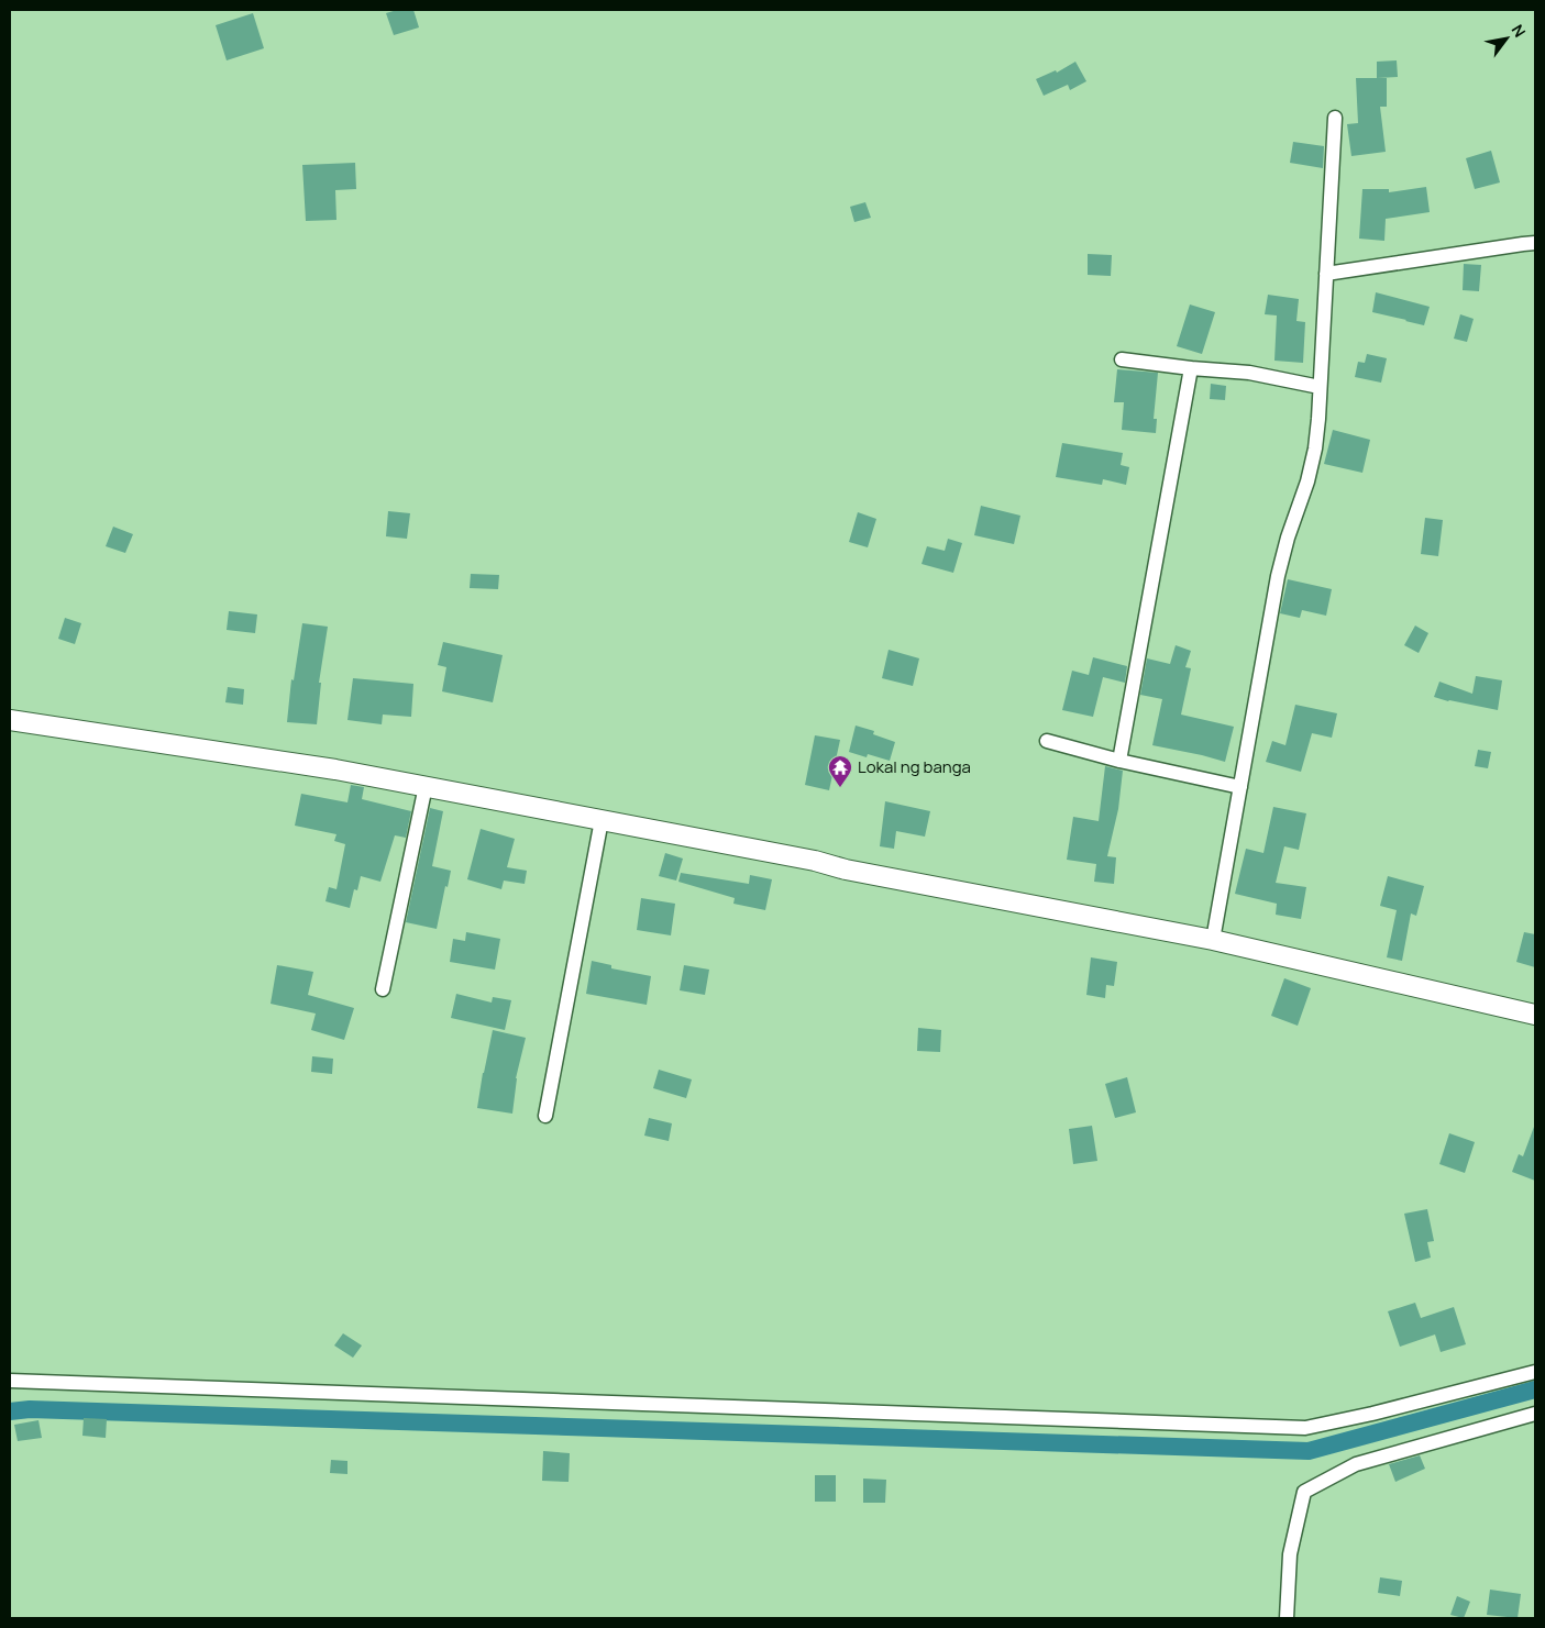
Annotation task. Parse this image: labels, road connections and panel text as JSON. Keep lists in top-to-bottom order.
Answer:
{
  "places": {
    "temple": ["Lokal ng banga"]
  },
  "north": "top right"
}
